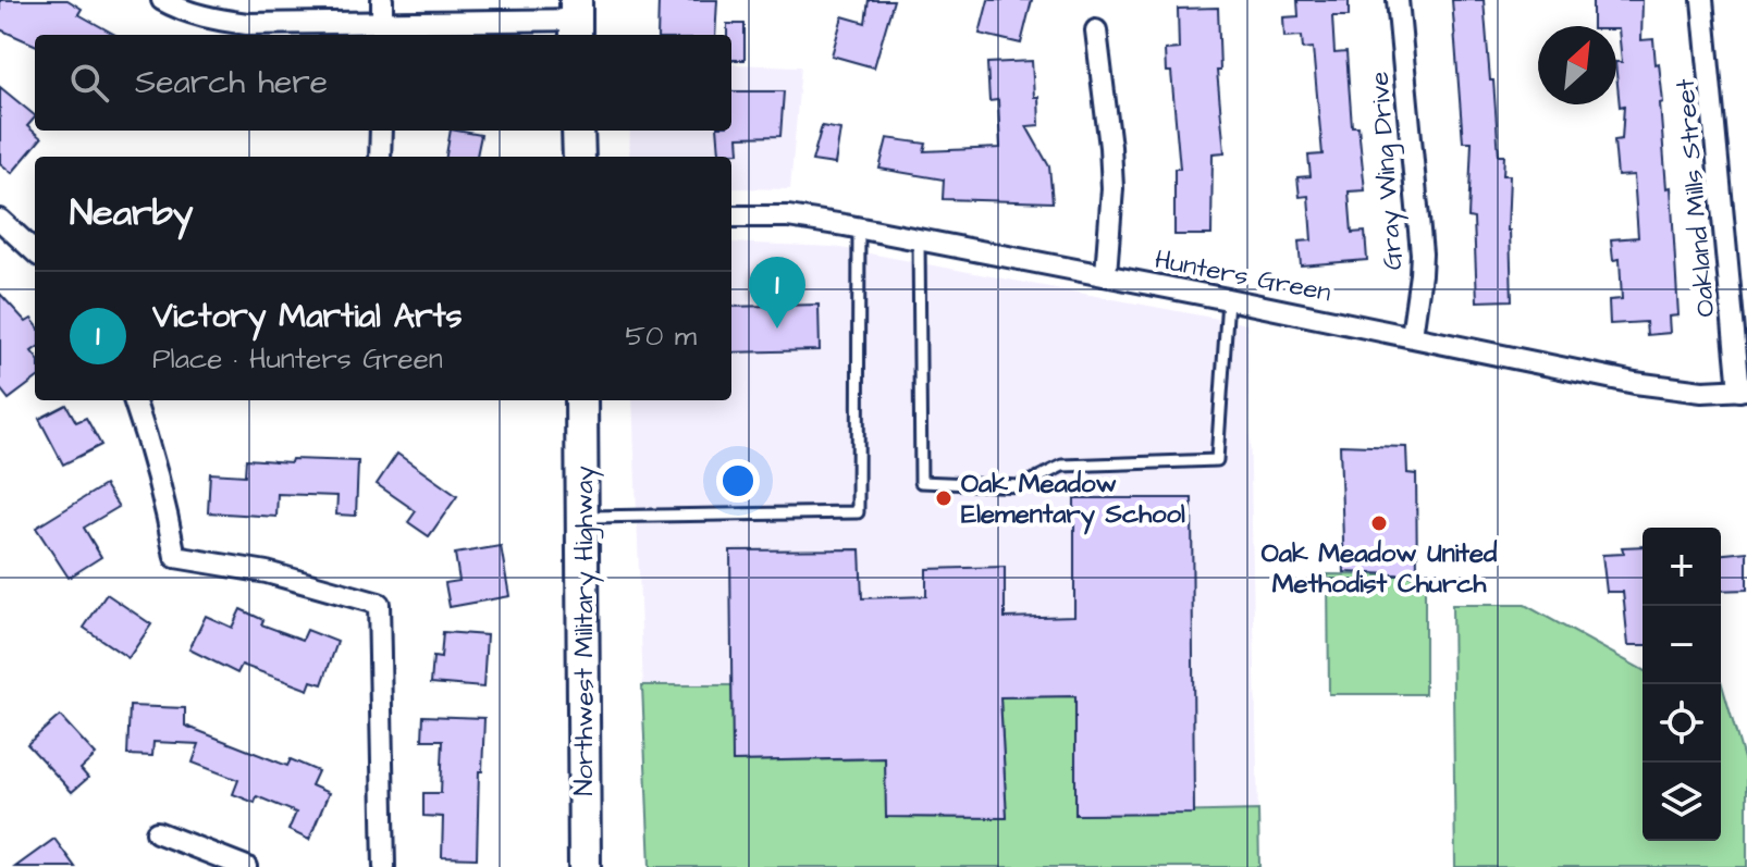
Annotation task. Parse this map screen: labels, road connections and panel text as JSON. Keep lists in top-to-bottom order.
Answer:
{
  "streets": {
    "main road": ["Northwest Military Highway"],
    "street": ["Gray Wing Drive", "Oakland Mills Street", "Hunters Green"]
  },
  "crossings": [
    ["Gray Wing Drive", "Hunters Green"],
    ["Oakland Mills Street", "Hunters Green"]
  ],
  "places": ["Oak Meadow Elementary School", "Oak Meadow United Methodist Church"],
  "north": "top right",
  "page": {
    "search": "Search here",
    "heading": "Nearby",
    "pins": "1",
    "list": [
      {
        "mark": "1",
        "name": "Victory Martial Arts",
        "note": "Place · Hunters Green",
        "value": "50 m"
      }
    ],
    "map_buttons": ["+", "−"]
  }
}
